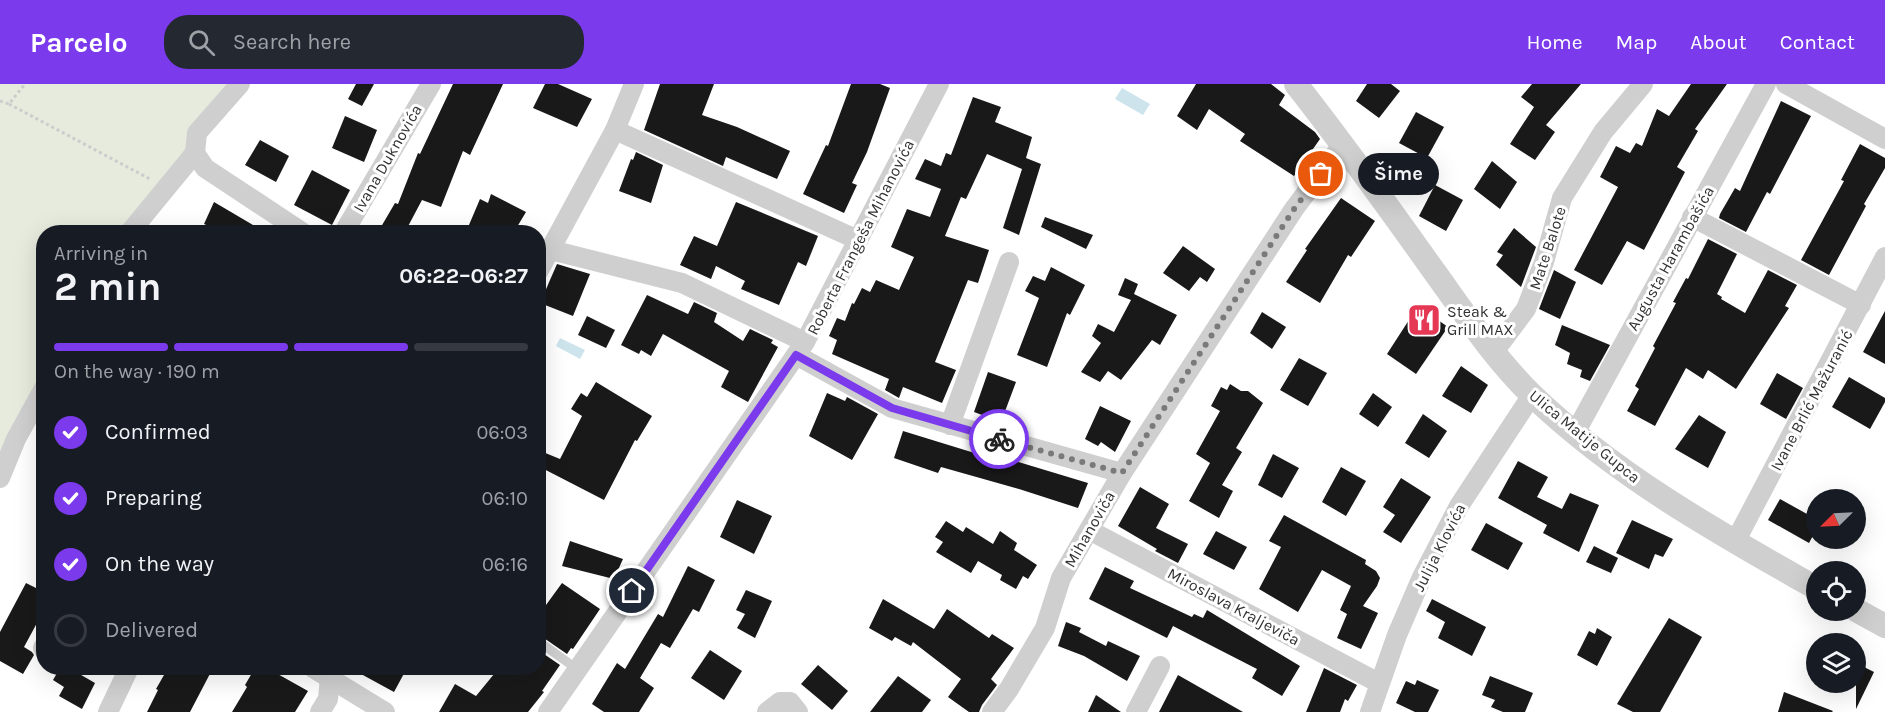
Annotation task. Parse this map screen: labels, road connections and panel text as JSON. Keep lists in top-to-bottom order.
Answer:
{
  "streets": {
    "street": [
      "Ivana Duknovića",
      "Roberta Frangeša Mihanovića",
      "Mate Balote",
      "Augusta Harambašića",
      "Ivane Brlić Mažuranić",
      "Ulica Matije Gupca",
      "Mihanoviča",
      "Julija Klovića",
      "Miroslava Kraljeviča"
    ]
  },
  "crossings": [
    ["Mate Balote", "Ulica Matije Gupca"],
    ["Augusta Harambašića", "Ulica Matije Gupca"],
    ["Ivane Brlić Mažuranić", "Ulica Matije Gupca"],
    ["Ulica Matije Gupca", "Mihanoviča"],
    ["Ulica Matije Gupca", "Julija Klovića"],
    ["Mihanoviča", "Miroslava Kraljeviča"],
    ["Julija Klovića", "Miroslava Kraljeviča"]
  ],
  "places": {
    "other": ["Šime"],
    "restaurant": ["Steak & Grill MAX"]
  },
  "north": "bottom left",
  "page": {
    "header": "Parcelo",
    "search": "Search here",
    "nav": [
      "Home",
      "Map",
      "About",
      "Contact"
    ],
    "bubble": "Šime",
    "heading": ["2 min", "Arriving in", "06:22–06:27"],
    "bar": "On the way · 190 m",
    "list": [
      ["Confirmed", "06:03"],
      ["Preparing", "06:10"],
      ["On the way", "06:16"],
      "Delivered"
    ]
  }
}
